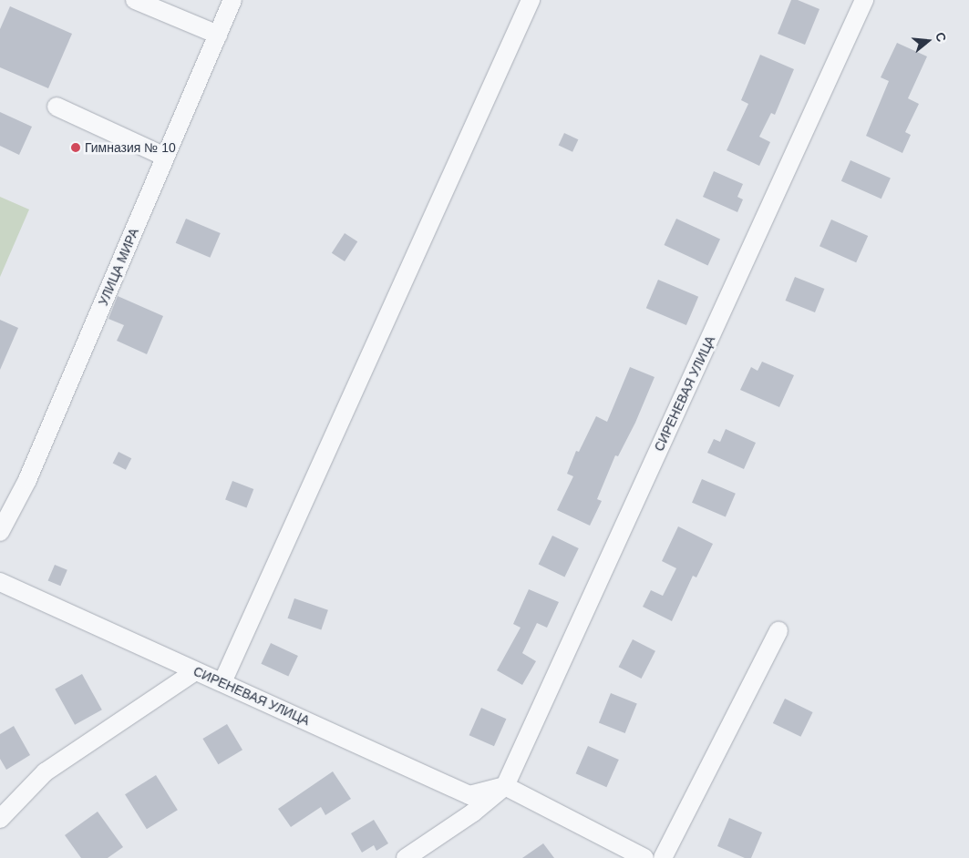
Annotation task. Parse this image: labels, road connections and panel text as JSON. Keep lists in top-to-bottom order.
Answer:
{
  "streets": {
    "street": ["УЛИЦА МИРА", "СИРЕНЕВАЯ УЛИЦА"]
  },
  "places": ["Гимназия № 10"],
  "north": "right"
}
